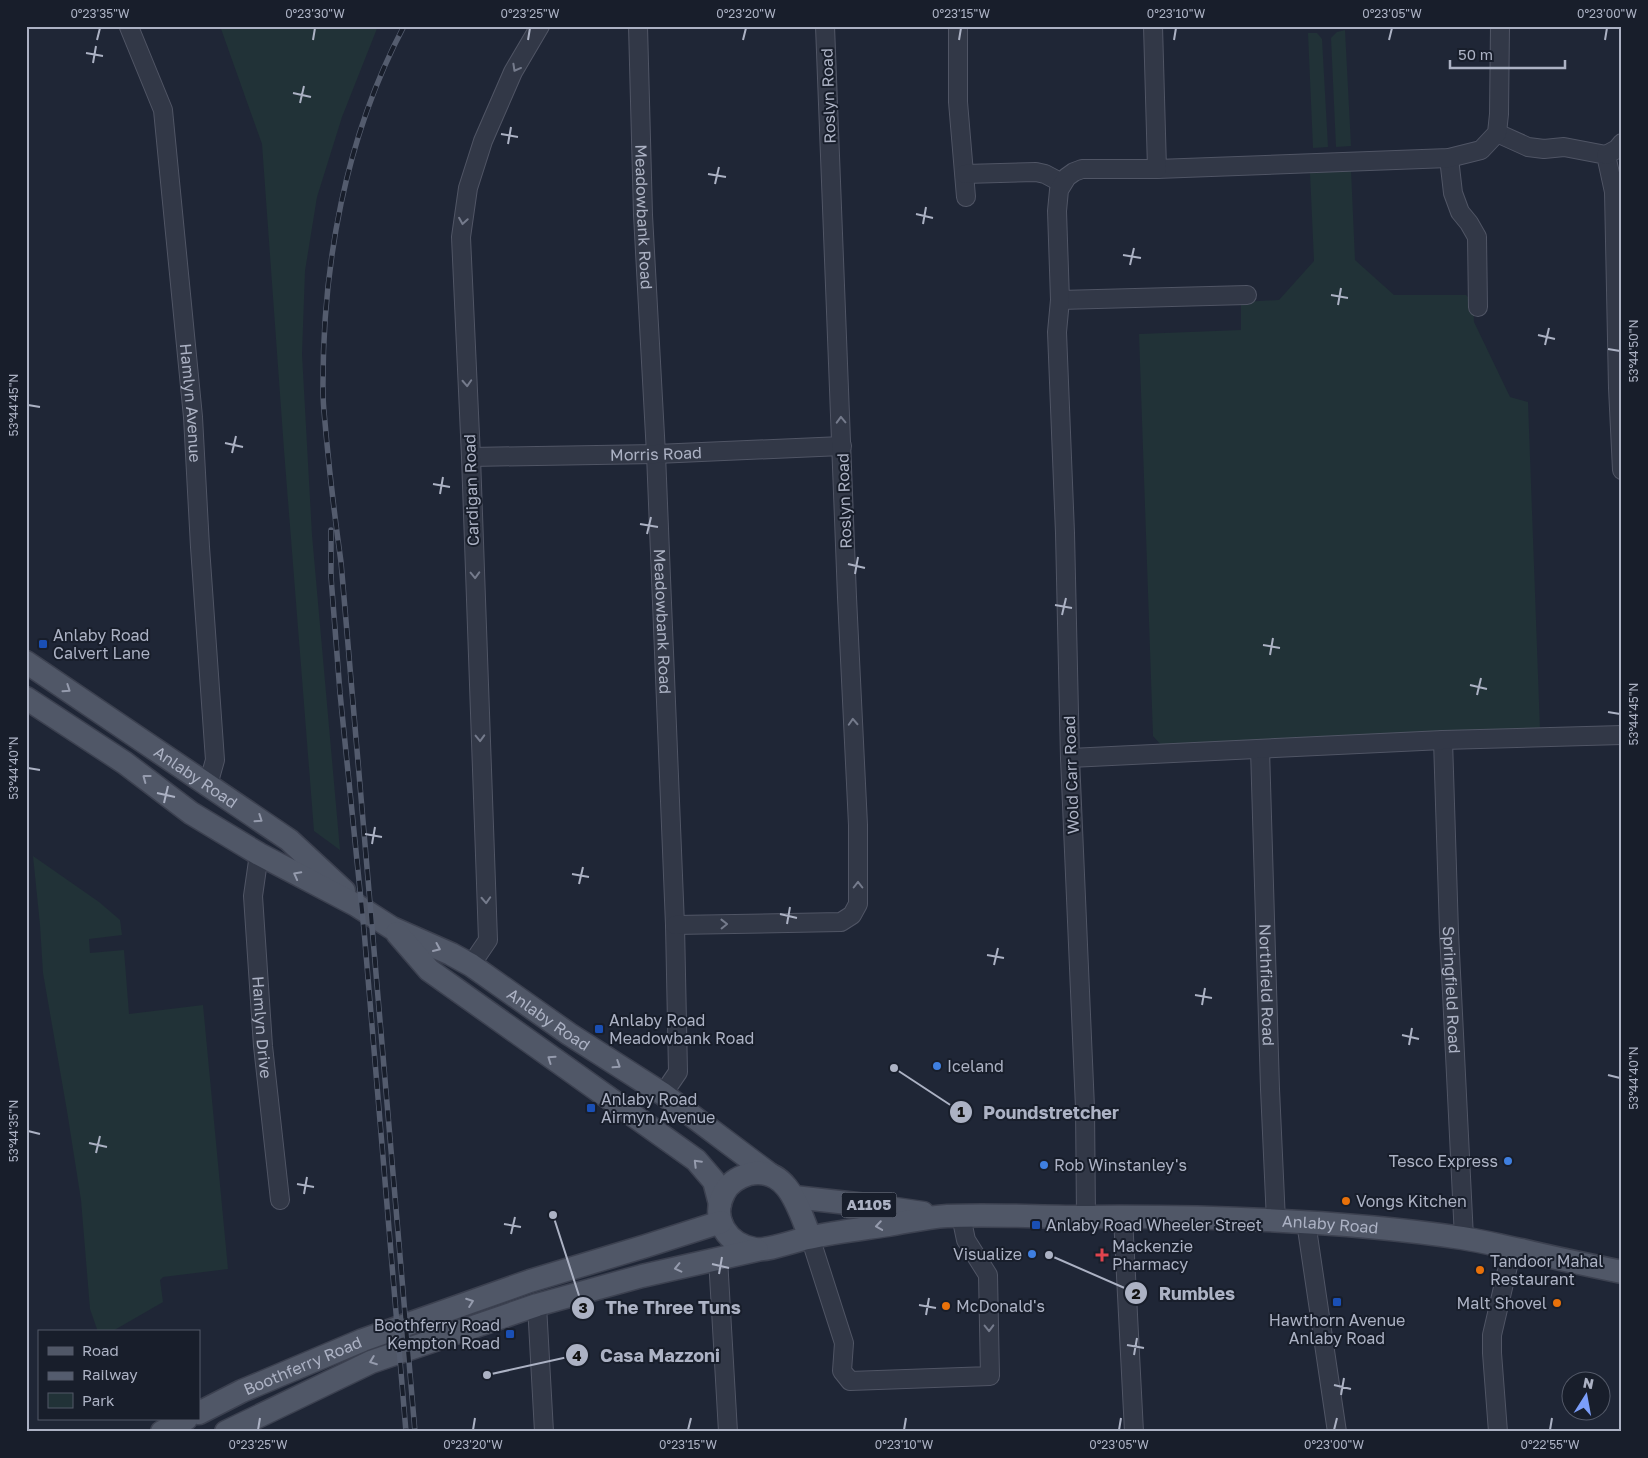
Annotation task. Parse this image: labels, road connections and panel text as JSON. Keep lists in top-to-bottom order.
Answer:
{
  "streets": {
    "main road": ["Anlaby Road", "A1105", "Boothferry Road"],
    "street": [
      "Roslyn Road",
      "Meadowbank Road",
      "Hamlyn Avenue",
      "Morris Road",
      "Cardigan Road",
      "Wold Carr Road",
      "Northfield Road",
      "Springfield Road",
      "Hamlyn Drive"
    ]
  },
  "crossings": [
    ["Roslyn Road", "Meadowbank Road"],
    ["Roslyn Road", "Morris Road"],
    ["Meadowbank Road", "Morris Road"],
    ["Meadowbank Road", "Anlaby Road"],
    ["Hamlyn Avenue", "Anlaby Road"],
    ["Morris Road", "Cardigan Road"],
    ["Cardigan Road", "Anlaby Road"],
    ["Wold Carr Road", "Anlaby Road"],
    ["Anlaby Road", "Northfield Road"],
    ["Anlaby Road", "Springfield Road"],
    ["Anlaby Road", "Hamlyn Drive"],
    ["Anlaby Road", "A1105"],
    ["Anlaby Road", "Boothferry Road"],
    ["A1105", "Boothferry Road"]
  ],
  "one_way": ["Roslyn Road", "Cardigan Road"],
  "places": {
    "transit": [
      "Anlaby Road Calvert Lane",
      "Anlaby Road Meadowbank Road",
      "Anlaby Road Airmyn Avenue",
      "Anlaby Road Wheeler Street",
      "Hawthorn Avenue Anlaby Road",
      "Boothferry Road Kempton Road"
    ],
    "other": [
      "Iceland",
      "Poundstretcher",
      "Tesco Express",
      "Rob Winstanley's",
      "Vongs Kitchen",
      "The Three Tuns",
      "Visualize",
      "Rumbles",
      "Tandoor Mahal Restaurant",
      "Malt Shovel",
      "McDonald's",
      "Casa Mazzoni"
    ],
    "health": ["Mackenzie Pharmacy"]
  },
  "legend": ["Road", "Railway", "Park"],
  "scale_bar": "50 m",
  "north": "top",
  "coordinates": [
    "0°23'35\"W",
    "0°23'30\"W",
    "0°23'25\"W",
    "0°23'20\"W",
    "0°23'15\"W",
    "0°23'10\"W",
    "0°23'05\"W",
    "0°23'00\"W",
    "53°44'50\"N",
    "53°44'45\"N",
    "53°44'40\"N",
    "53°44'35\"N",
    "0°22'55\"W"
  ]
}
